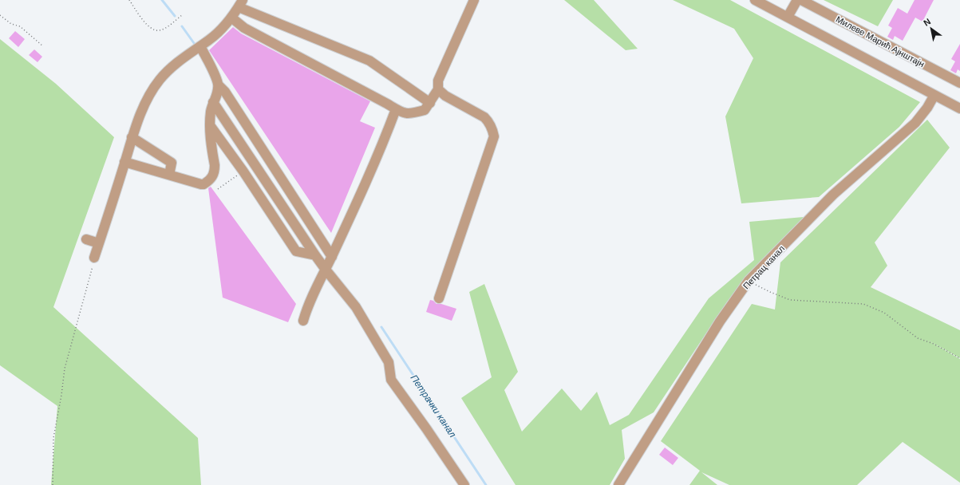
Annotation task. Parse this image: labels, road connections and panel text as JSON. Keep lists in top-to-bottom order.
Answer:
{
  "streets": {
    "street": ["Милеве Марић Ајнштајн", "Петрац канал"]
  },
  "water": ["Петрачки канал"],
  "north": "top left"
}
